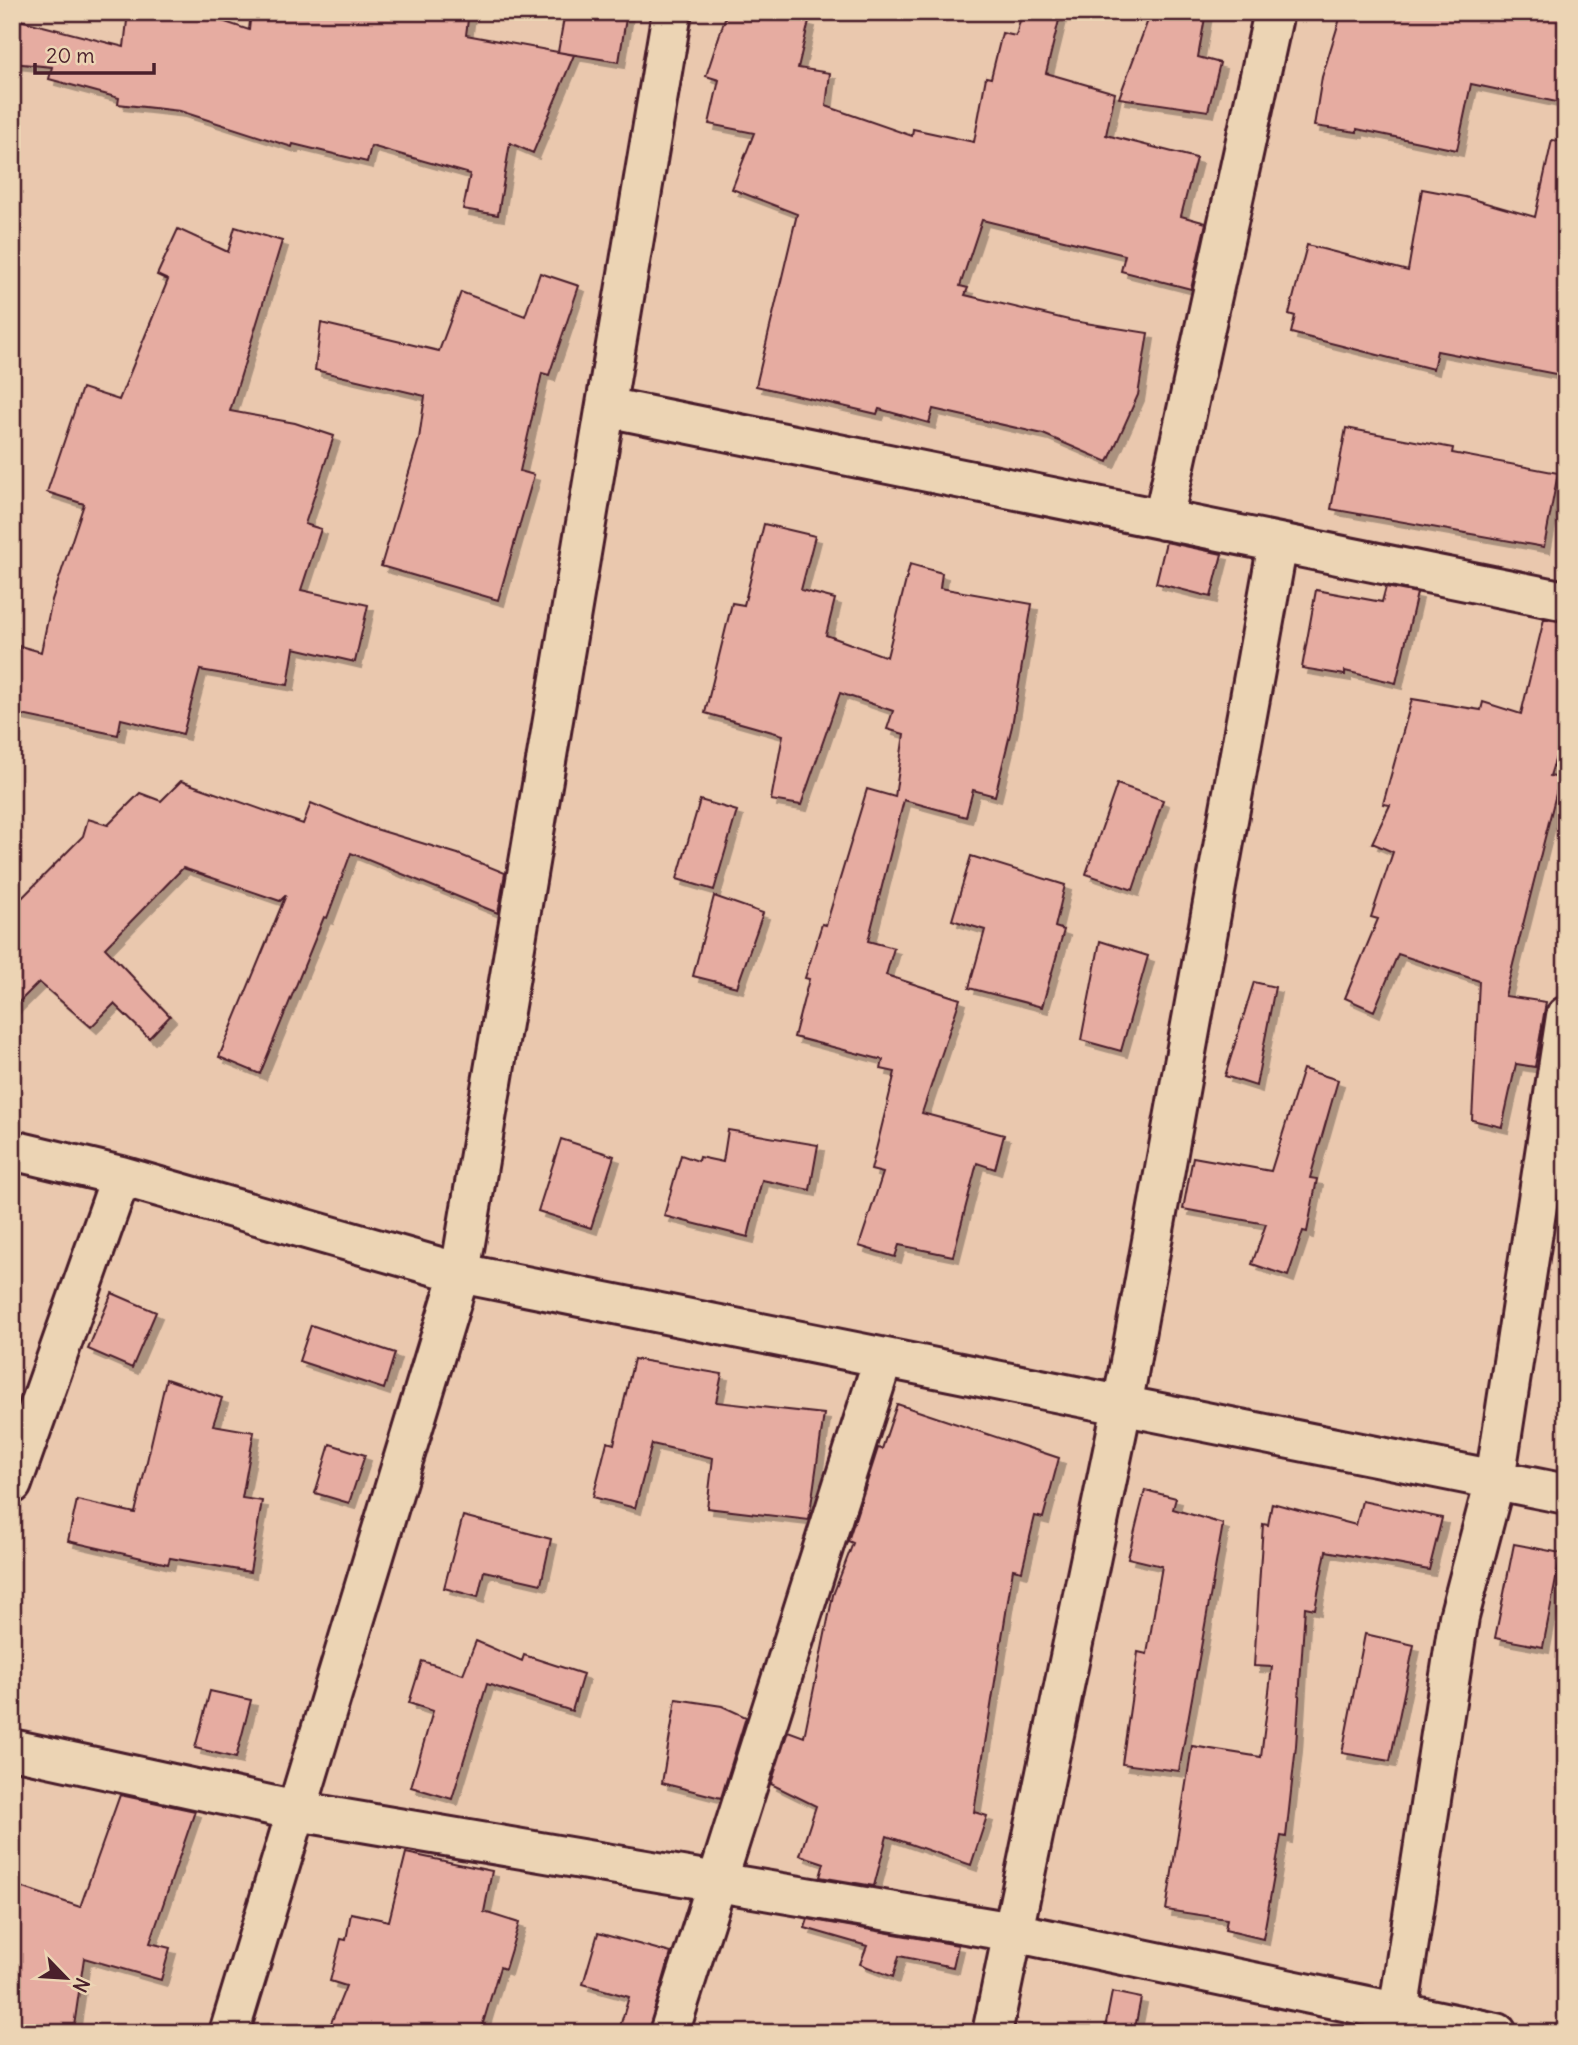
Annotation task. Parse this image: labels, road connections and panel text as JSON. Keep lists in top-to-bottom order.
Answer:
{
  "scale_bar": "20 m",
  "north": "bottom right"
}
